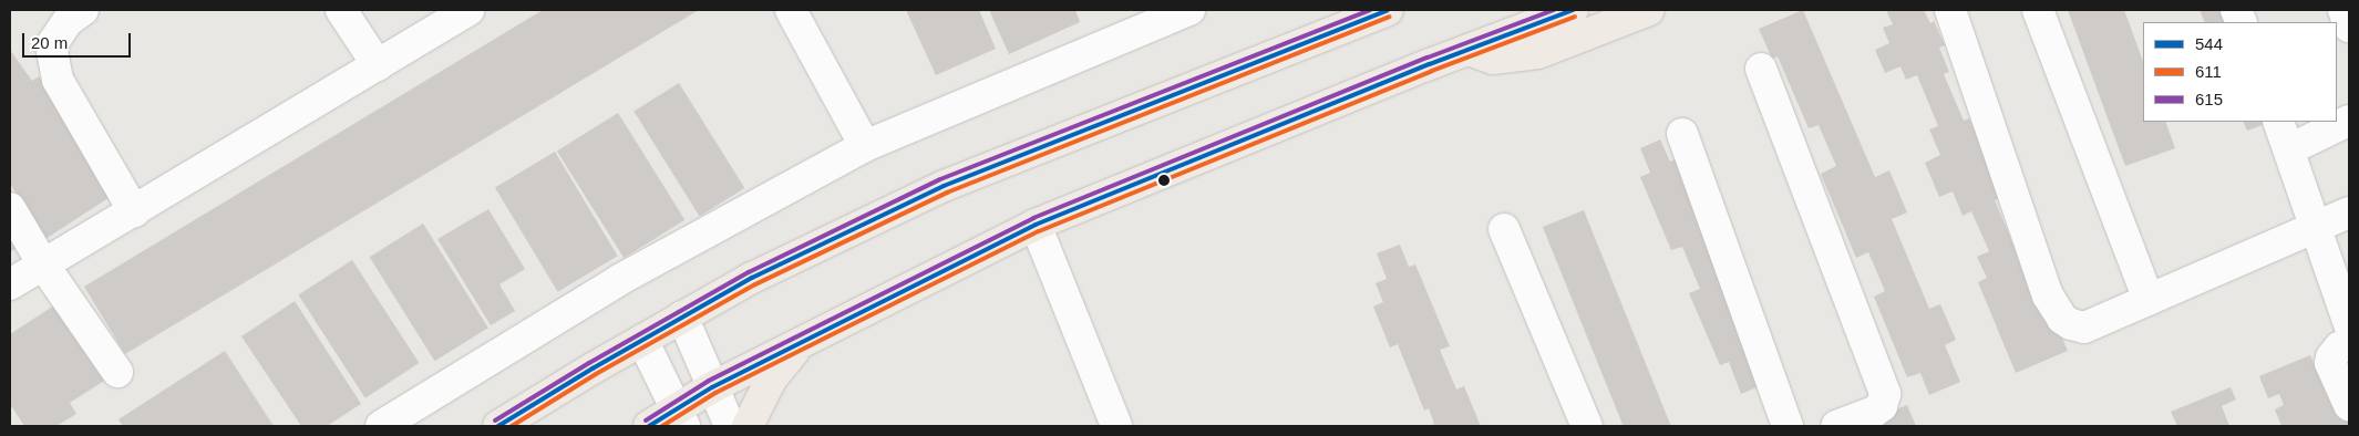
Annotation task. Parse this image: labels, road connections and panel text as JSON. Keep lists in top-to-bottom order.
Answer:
{
  "lines": ["transit line 544", "transit line 615", "transit line 611"],
  "legend": ["544", "611", "615"],
  "scale_bar": "20 m"
}
